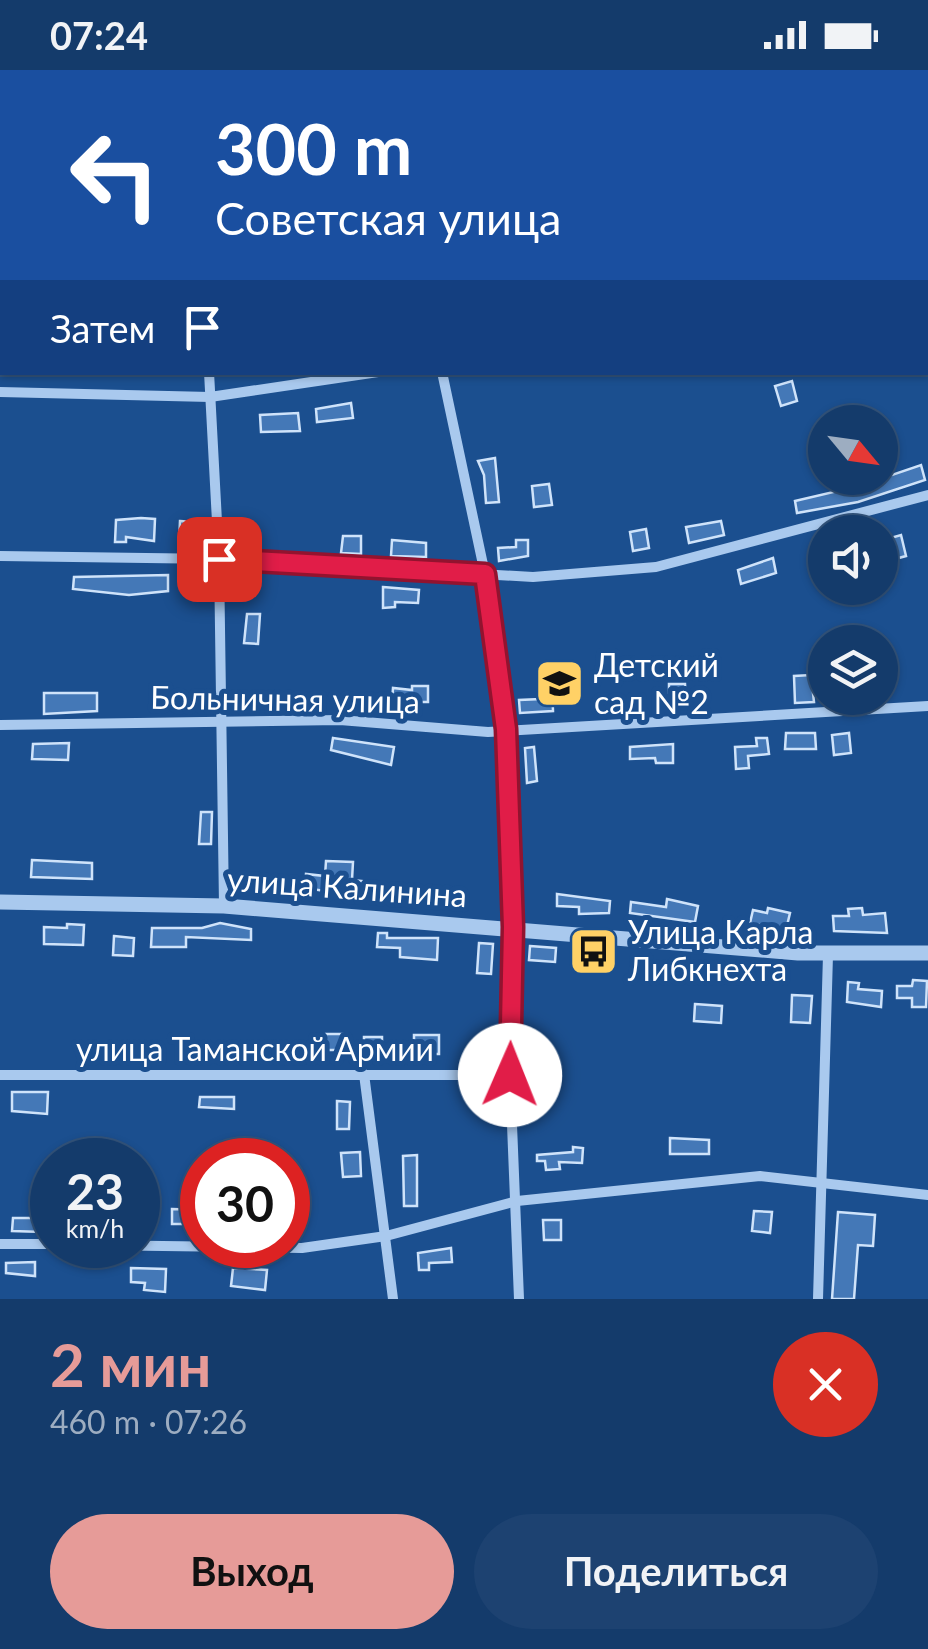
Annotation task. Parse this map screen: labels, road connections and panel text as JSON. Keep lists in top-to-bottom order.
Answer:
{
  "streets": {
    "street": ["Больничная улица", "улица Калинина", "улица Таманской Армии"]
  },
  "places": {
    "school or university": ["Детский сад №2"],
    "bus stop": ["Улица Карла Либкнехта"]
  },
  "north": "bottom right",
  "page": {
    "status": "07:24",
    "turn": ["300 m", "Советская улица"],
    "then": "Затем",
    "speed": "23 km/h",
    "limit": "30",
    "heading": ["2 мин", "460 m · 07:26"],
    "buttons": ["Выход", "Поделиться"]
  }
}
